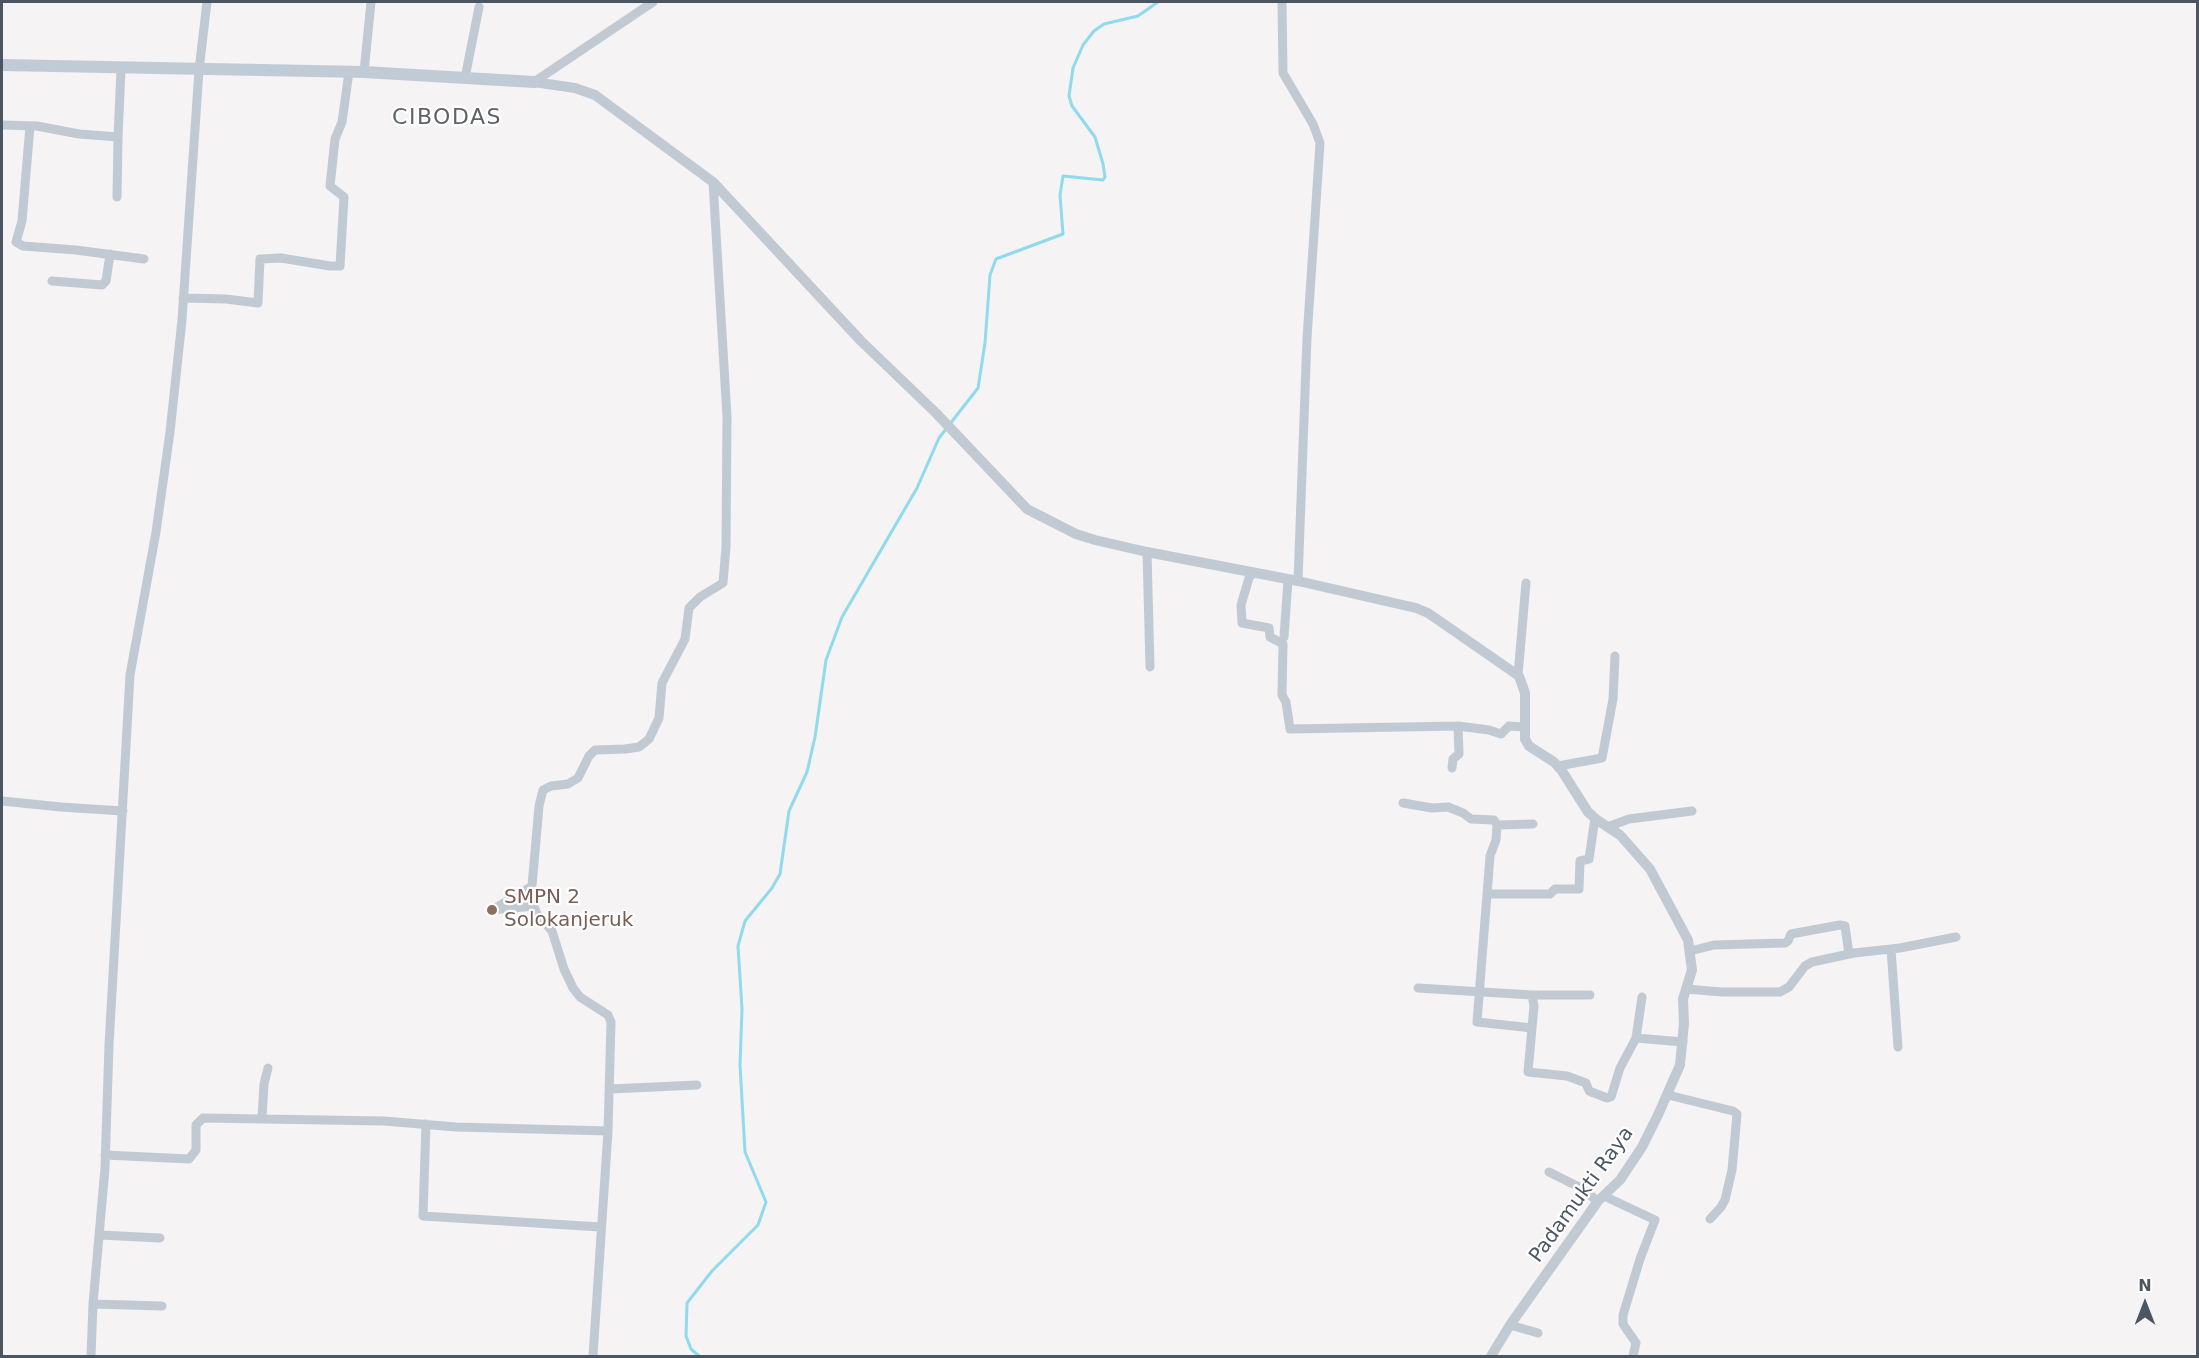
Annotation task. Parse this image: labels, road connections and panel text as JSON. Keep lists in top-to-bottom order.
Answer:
{
  "streets": {
    "street": ["Padamukti Raya"]
  },
  "districts": ["CIBODAS"],
  "places": ["SMPN 2 Solokanjeruk"],
  "north": "top"
}
